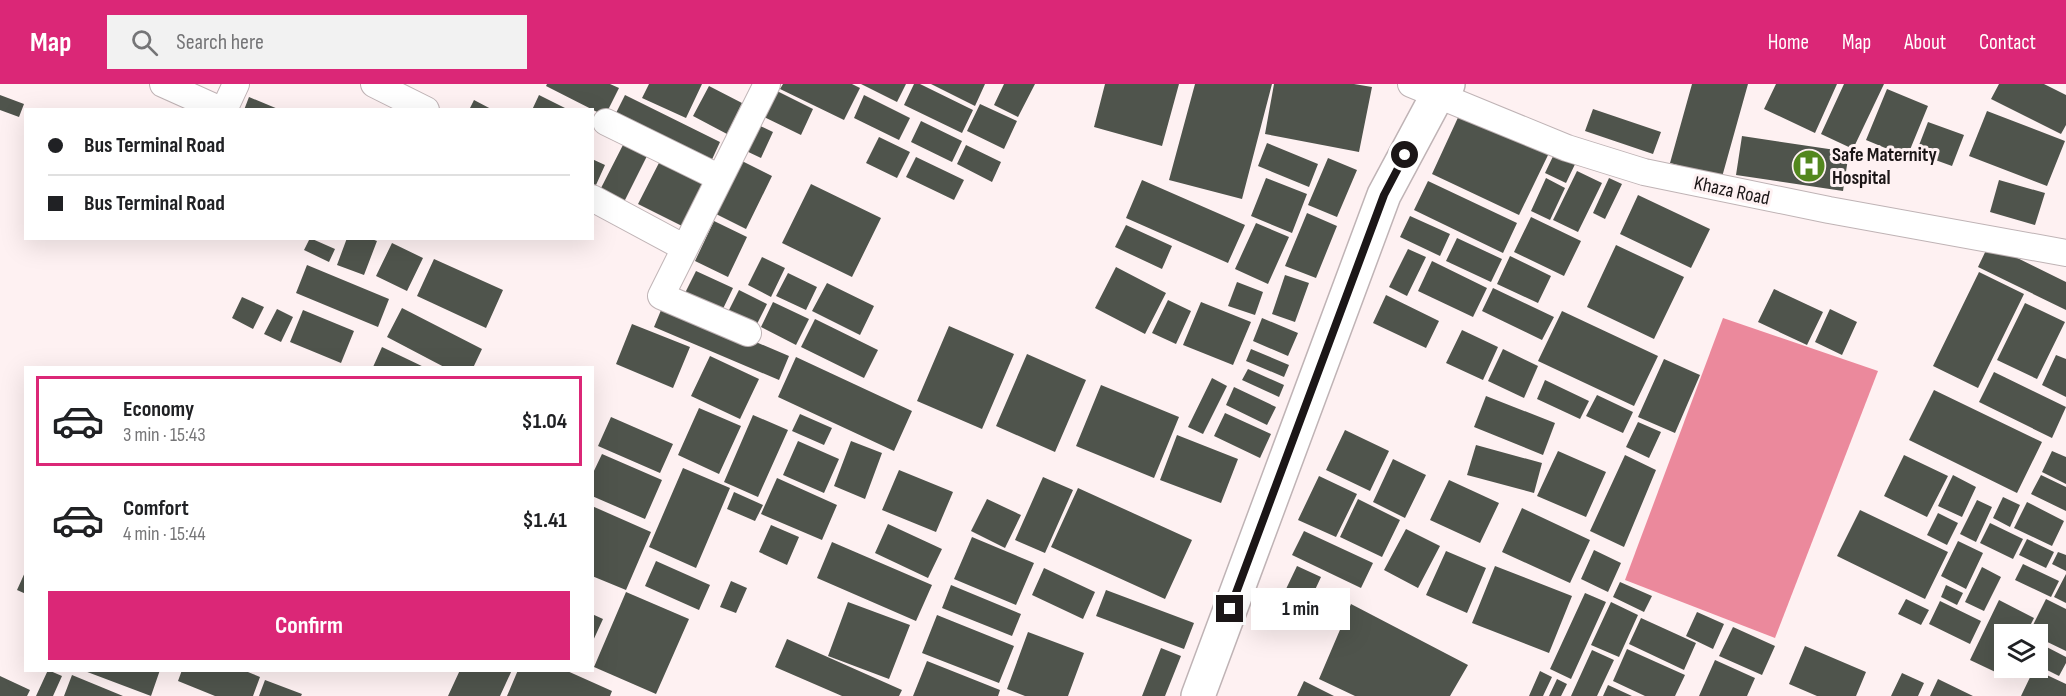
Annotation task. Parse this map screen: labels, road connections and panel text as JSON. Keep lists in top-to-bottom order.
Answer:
{
  "streets": {
    "street": ["Khaza Road"]
  },
  "places": {
    "hospital": ["Safe Maternity Hospital"]
  },
  "page": {
    "header": "Map",
    "search": "Search here",
    "nav": [
      "Home",
      "Map",
      "About",
      "Contact"
    ],
    "banner": ["Bus Terminal Road", "Bus Terminal Road"],
    "list": [
      {
        "name": "Economy",
        "note": "3 min · 15:43",
        "value": "$1.04"
      },
      {
        "name": "Comfort",
        "note": "4 min · 15:44",
        "value": "$1.41"
      }
    ],
    "buttons": "Confirm",
    "bubble": "1 min"
  }
}
